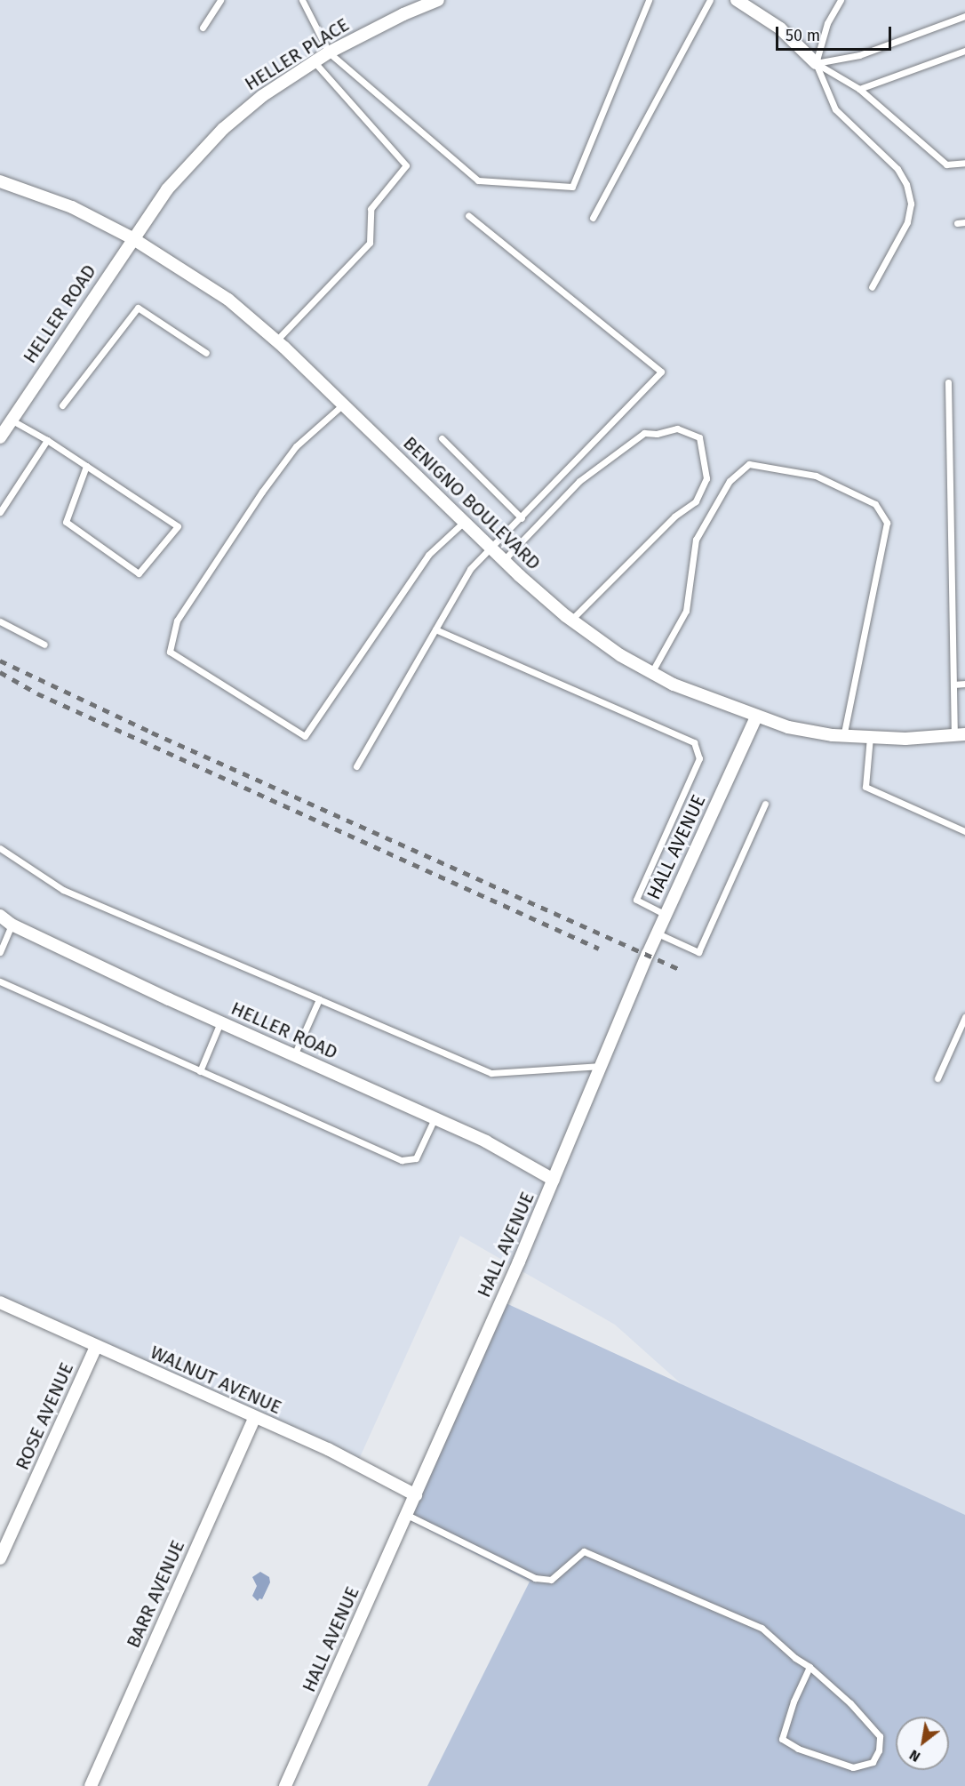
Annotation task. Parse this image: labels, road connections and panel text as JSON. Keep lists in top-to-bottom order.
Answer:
{
  "streets": {
    "street": [
      "HELLER PLACE",
      "HELLER ROAD",
      "BENIGNO BOULEVARD",
      "HALL AVENUE",
      "WALNUT AVENUE",
      "ROSE AVENUE",
      "BARR AVENUE"
    ]
  },
  "crossings": [
    ["HELLER PLACE", "HELLER ROAD"],
    ["HELLER PLACE", "BENIGNO BOULEVARD"],
    ["HELLER ROAD", "BENIGNO BOULEVARD"],
    ["HELLER ROAD", "HALL AVENUE"],
    ["BENIGNO BOULEVARD", "HALL AVENUE"],
    ["HALL AVENUE", "WALNUT AVENUE"],
    ["WALNUT AVENUE", "ROSE AVENUE"],
    ["WALNUT AVENUE", "BARR AVENUE"]
  ],
  "scale_bar": "50 m",
  "north": "bottom left"
}
